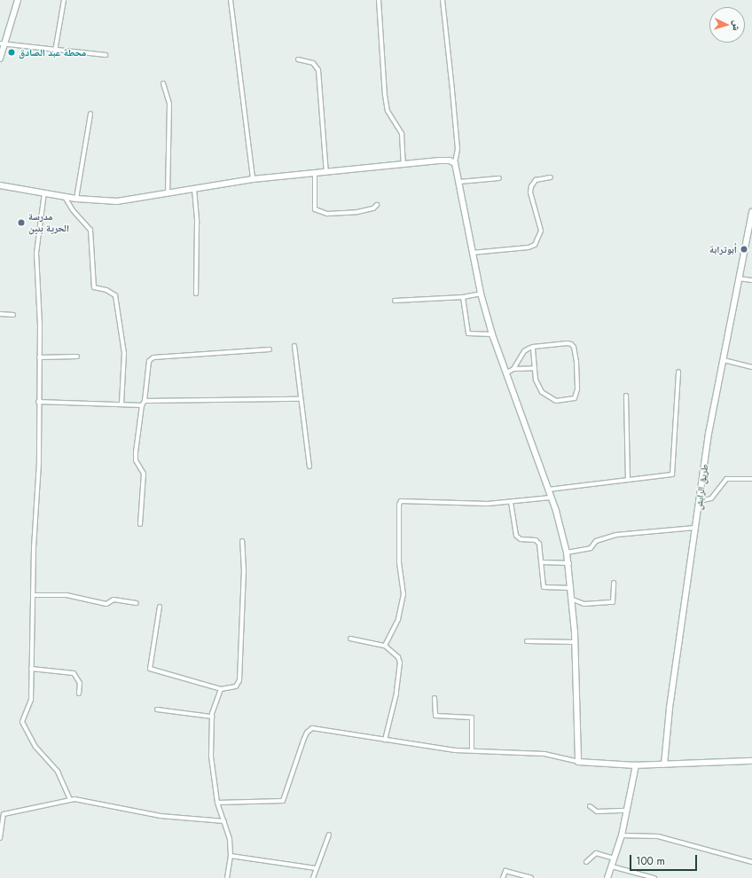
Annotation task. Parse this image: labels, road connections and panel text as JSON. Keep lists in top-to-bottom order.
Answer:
{
  "streets": {
    "street": ["طريق الرابش"]
  },
  "places": ["محطة عبد الصادق", "مدرسة الحرية بنين", "أبوترابة"],
  "scale_bar": "100 m",
  "north": "right"
}
